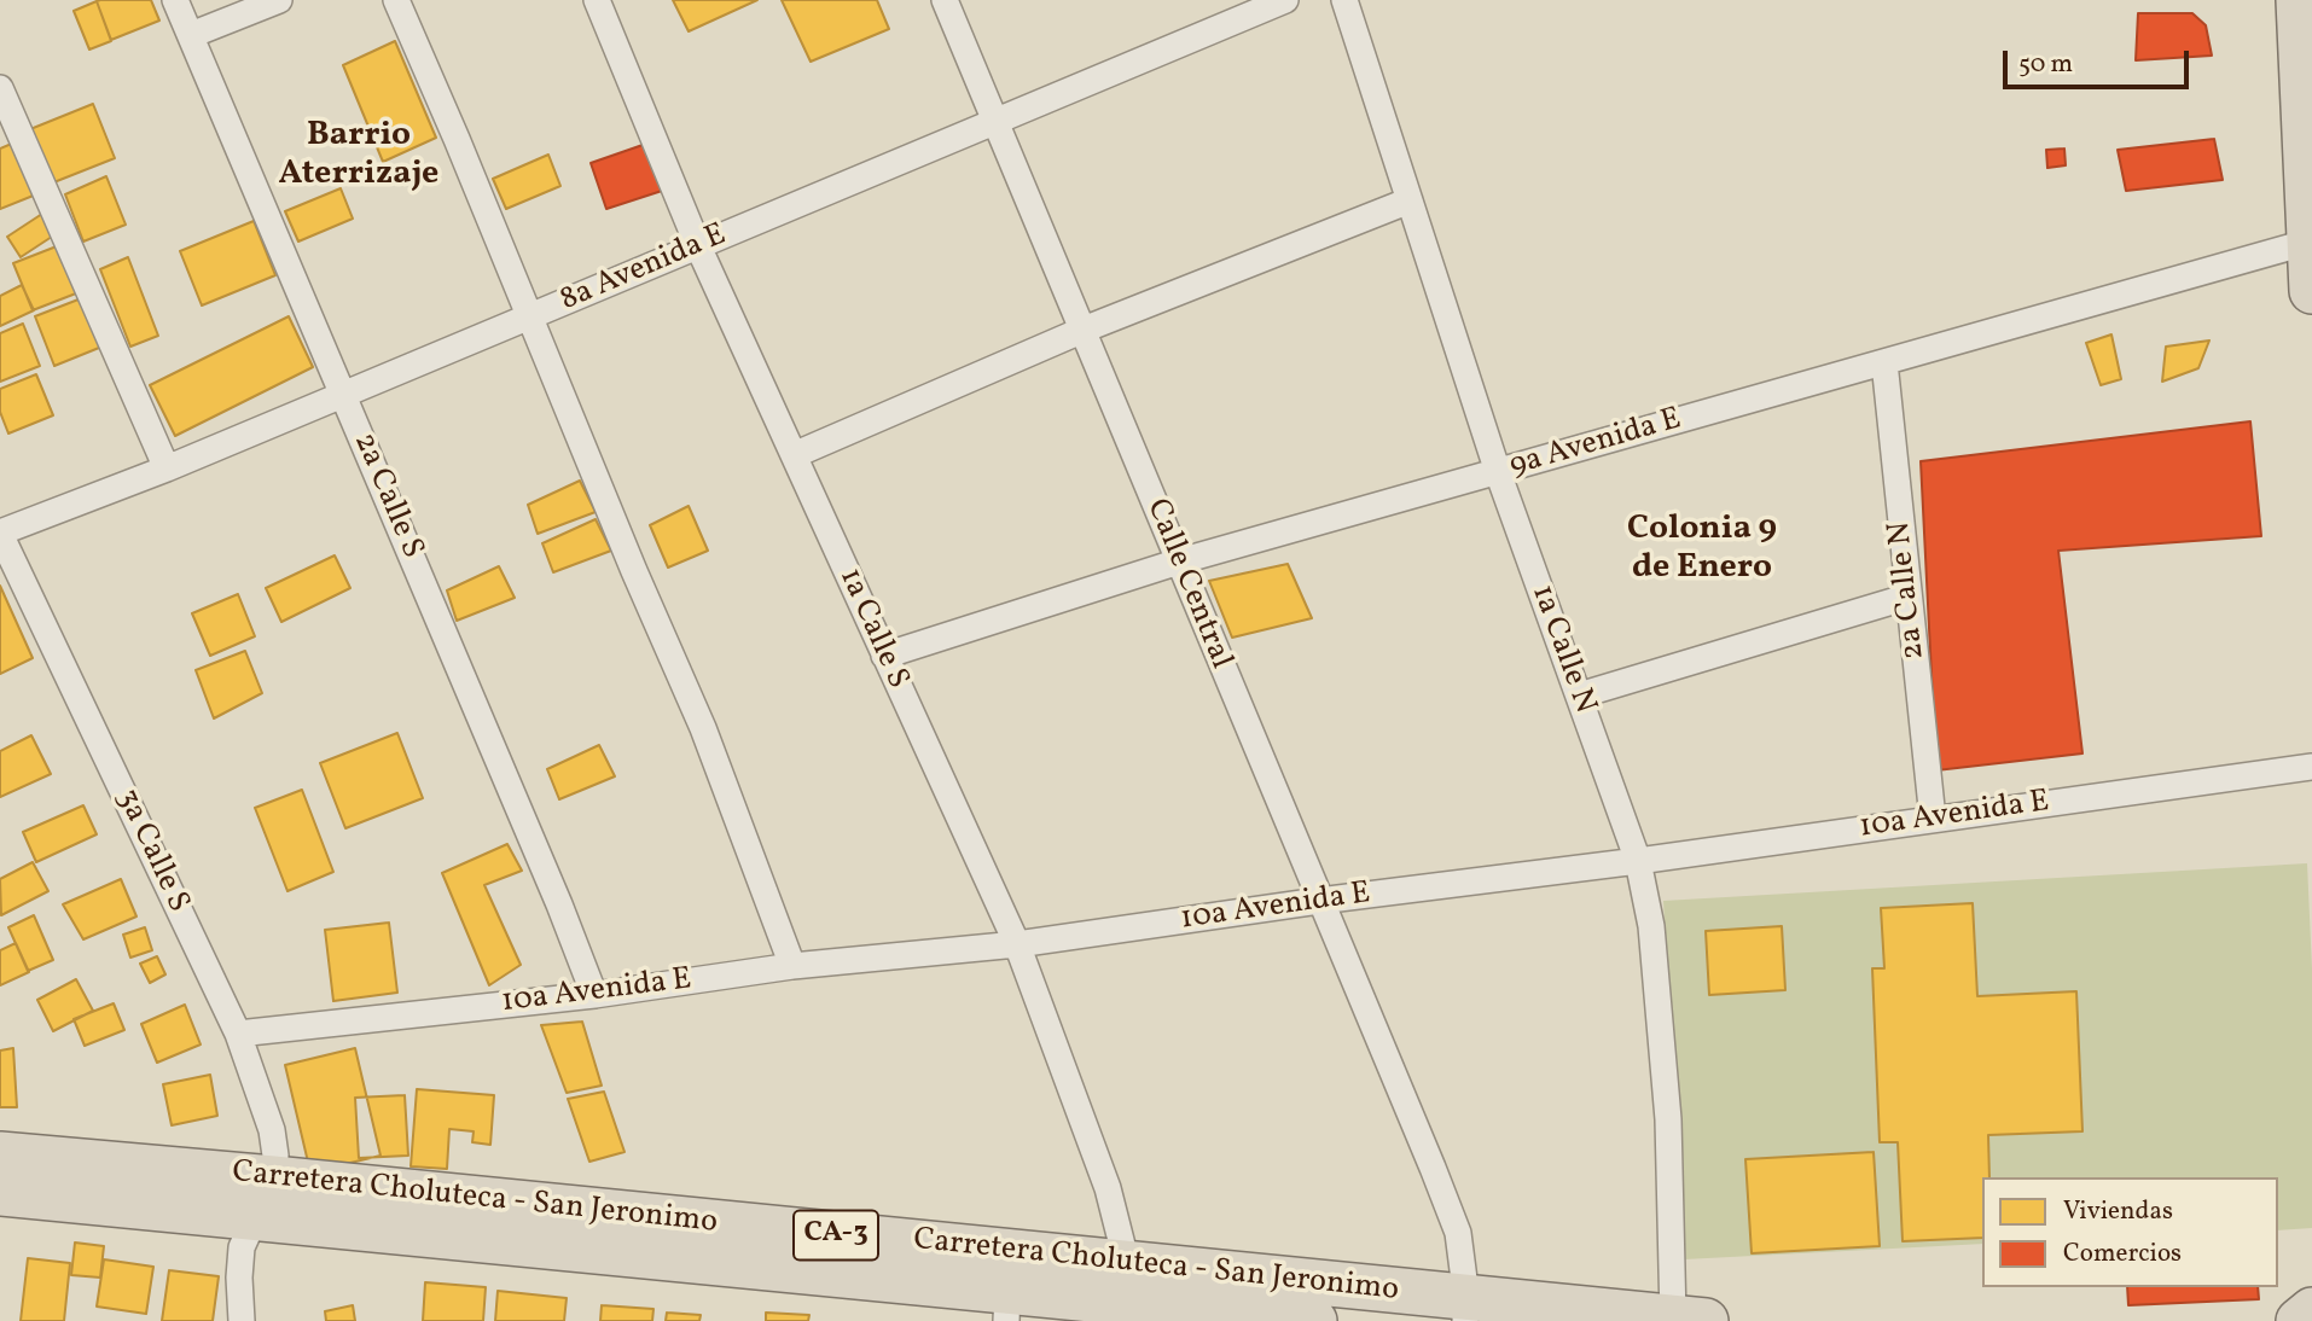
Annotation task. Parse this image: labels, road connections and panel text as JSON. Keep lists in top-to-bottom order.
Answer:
{
  "streets": {
    "highway": ["Carretera Choluteca - San Jeronimo", "CA-3"],
    "street": [
      "8a Avenida E",
      "9a Avenida E",
      "2a Calle S",
      "Calle Central",
      "2a Calle N",
      "1a Calle S",
      "1a Calle N",
      "10a Avenida E",
      "3a Calle S"
    ]
  },
  "crossings": [
    ["8a Avenida E", "2a Calle S"],
    ["8a Avenida E", "Calle Central"],
    ["8a Avenida E", "1a Calle S"],
    ["8a Avenida E", "3a Calle S"],
    ["9a Avenida E", "Calle Central"],
    ["9a Avenida E", "2a Calle N"],
    ["9a Avenida E", "1a Calle S"],
    ["9a Avenida E", "1a Calle N"],
    ["2a Calle S", "10a Avenida E"],
    ["Calle Central", "10a Avenida E"],
    ["Calle Central", "Carretera Choluteca - San Jeronimo"],
    ["2a Calle N", "10a Avenida E"],
    ["1a Calle S", "10a Avenida E"],
    ["1a Calle S", "Carretera Choluteca - San Jeronimo"],
    ["1a Calle N", "10a Avenida E"],
    ["1a Calle N", "Carretera Choluteca - San Jeronimo"],
    ["10a Avenida E", "3a Calle S"],
    ["3a Calle S", "Carretera Choluteca - San Jeronimo"]
  ],
  "districts": ["Barrio Aterrizaje", "Colonia 9 de Enero"],
  "legend": ["Viviendas", "Comercios"],
  "scale_bar": "50 m"
}
